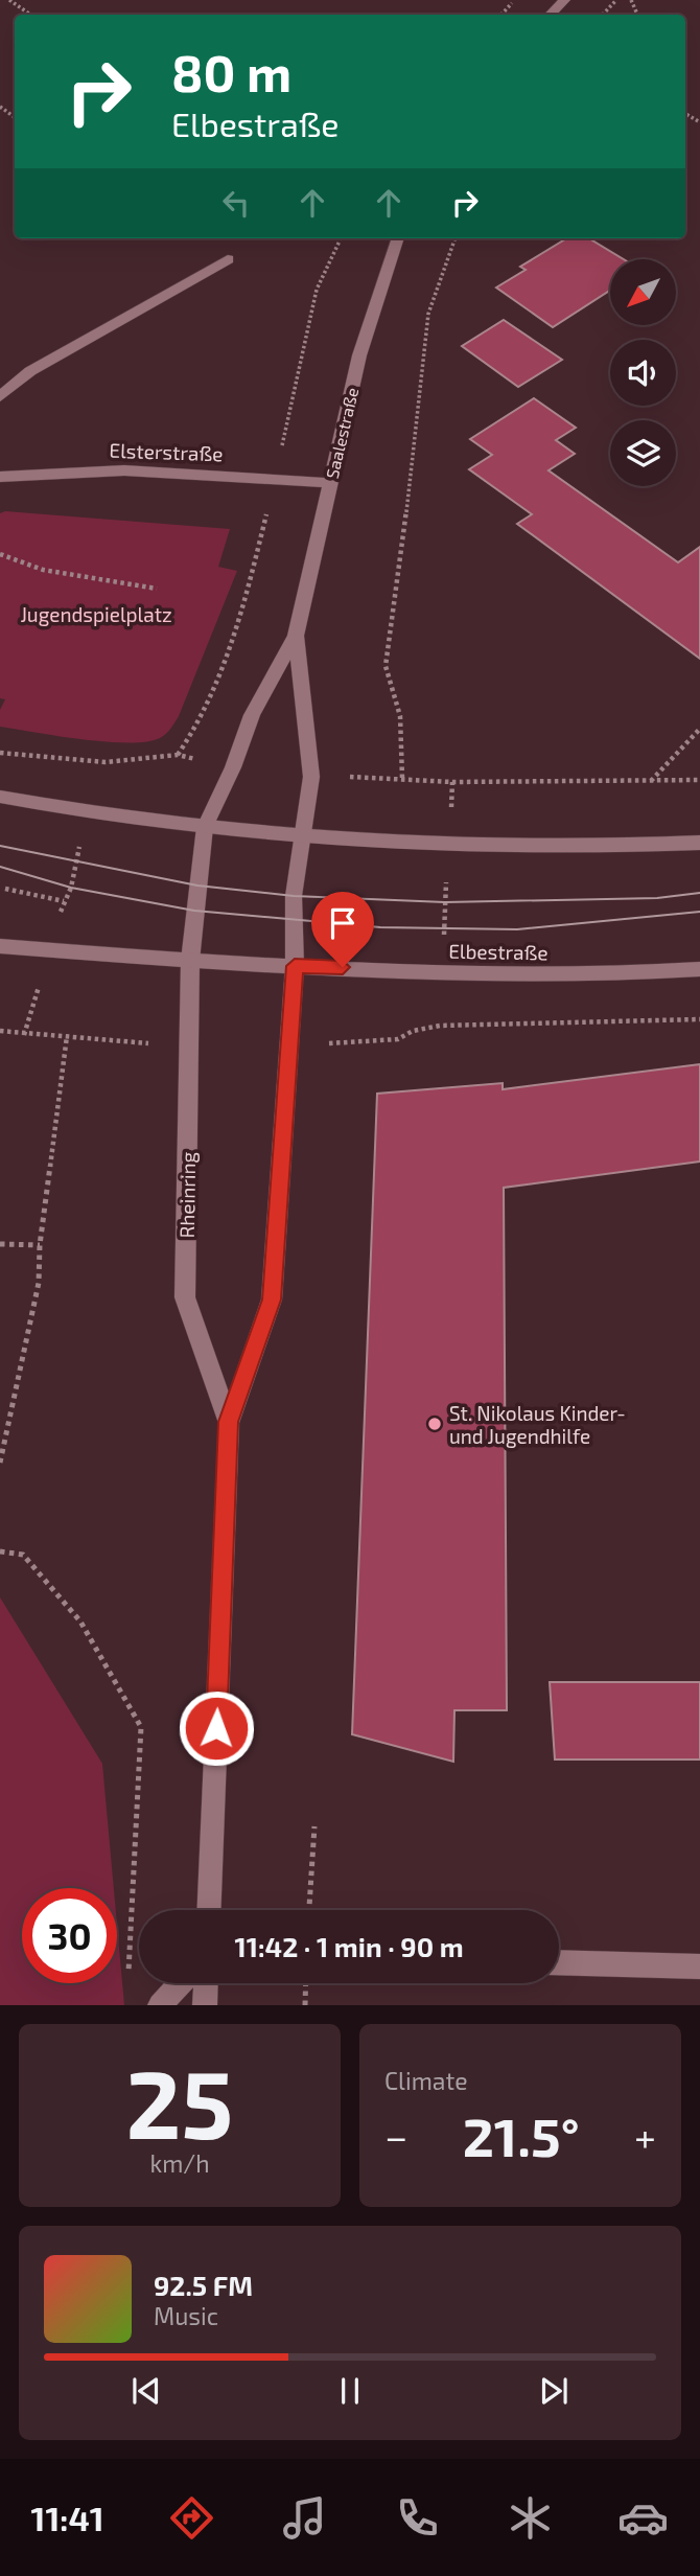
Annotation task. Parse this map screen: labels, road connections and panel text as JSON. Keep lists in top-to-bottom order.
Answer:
{
  "streets": {
    "street": [
      "Saalestraße",
      "Elsterstraße",
      "Elbestraße",
      "Rheinring"
    ]
  },
  "crossings": [
    ["Saalestraße", "Elsterstraße"],
    ["Elbestraße", "Rheinring"]
  ],
  "parks": ["Jugendspielplatz"],
  "places": ["St. Nikolaus Kinder- und Jugendhilfe"],
  "north": "bottom left",
  "page": {
    "turn": ["80 m", "Elbestraße"],
    "limit": "30",
    "trip": "11:42 · 1 min · 90 m",
    "tile": [
      ["25", "km/h"],
      "Climate"
    ],
    "heat": ["−", "21.5°", "+"],
    "song": ["92.5 FM", "Music"],
    "tabs": "11:41"
  }
}
